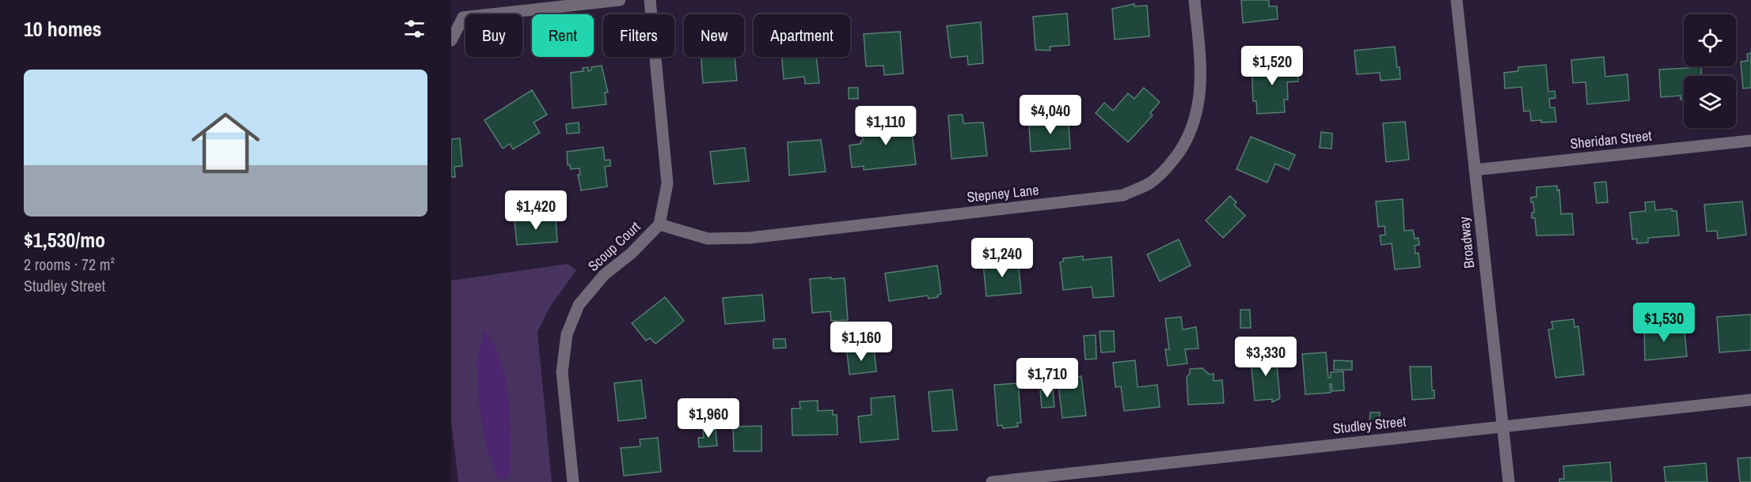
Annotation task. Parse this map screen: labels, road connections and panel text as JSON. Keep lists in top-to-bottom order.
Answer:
{
  "streets": {
    "street": [
      "Sheridan Street",
      "Stepney Lane",
      "Broadway",
      "Scoup Court",
      "Studley Street"
    ]
  },
  "crossings": [
    ["Sheridan Street", "Broadway"],
    ["Stepney Lane", "Scoup Court"],
    ["Broadway", "Studley Street"]
  ],
  "page": {
    "heading": "10 homes",
    "chip": [
      "Buy",
      "Rent",
      "Filters",
      "New",
      "Apartment"
    ],
    "price": [
      "$1,520",
      "$4,040",
      "$1,110",
      "$1,420",
      "$1,240",
      "$1,530",
      "$1,160",
      "$3,330",
      "$1,710",
      "$1,960"
    ],
    "list": [
      {
        "name": "$1,530/mo",
        "note": "2 rooms · 72 m² · Studley Street"
      }
    ]
  }
}
